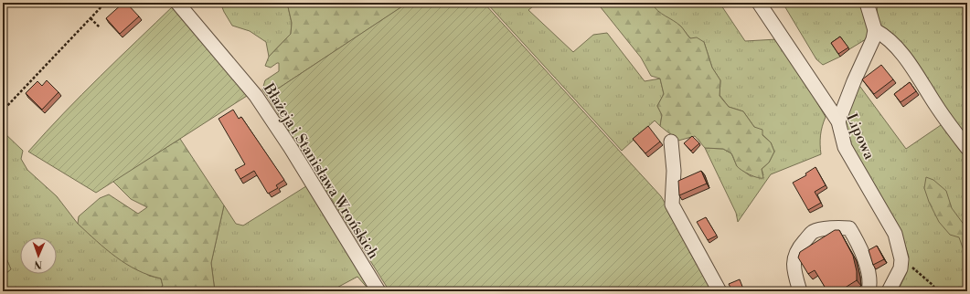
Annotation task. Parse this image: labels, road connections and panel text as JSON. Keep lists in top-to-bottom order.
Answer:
{
  "streets": {
    "street": ["Lipowa", "Błażeja i Stanisława Wrońskich"]
  },
  "north": "bottom"
}
